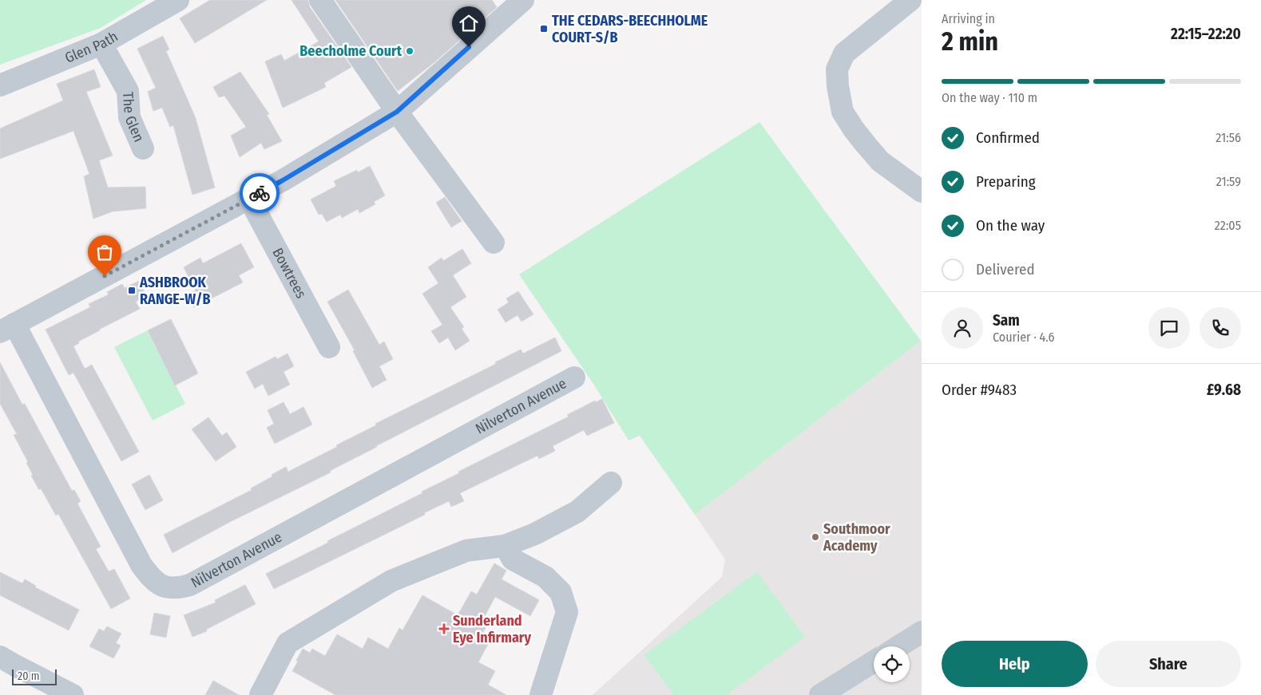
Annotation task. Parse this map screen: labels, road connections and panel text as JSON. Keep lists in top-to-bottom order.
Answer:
{
  "streets": {
    "street": [
      "Glen Path",
      "The Glen",
      "Bowtrees",
      "Nilverton Avenue"
    ]
  },
  "crossings": [
    ["Glen Path", "The Glen"]
  ],
  "places": {
    "transit": ["THE CEDARS-BEECHHOLME COURT-S/B", "ASHBROOK RANGE-W/B"],
    "other": ["Beecholme Court", "Southmoor Academy"],
    "health": ["Sunderland Eye Infirmary"]
  },
  "scale_bar": "20 m",
  "page": {
    "heading": ["2 min", "Arriving in", "22:15–22:20"],
    "panel": [
      "Sam",
      "Courier · 4.6",
      "Order #9483",
      "£9.68"
    ],
    "bar": "On the way · 110 m",
    "list": [
      ["Confirmed", "21:56"],
      ["Preparing", "21:59"],
      ["On the way", "22:05"],
      "Delivered"
    ],
    "buttons": ["Help", "Share"],
    "scale": "20 m"
  }
}
